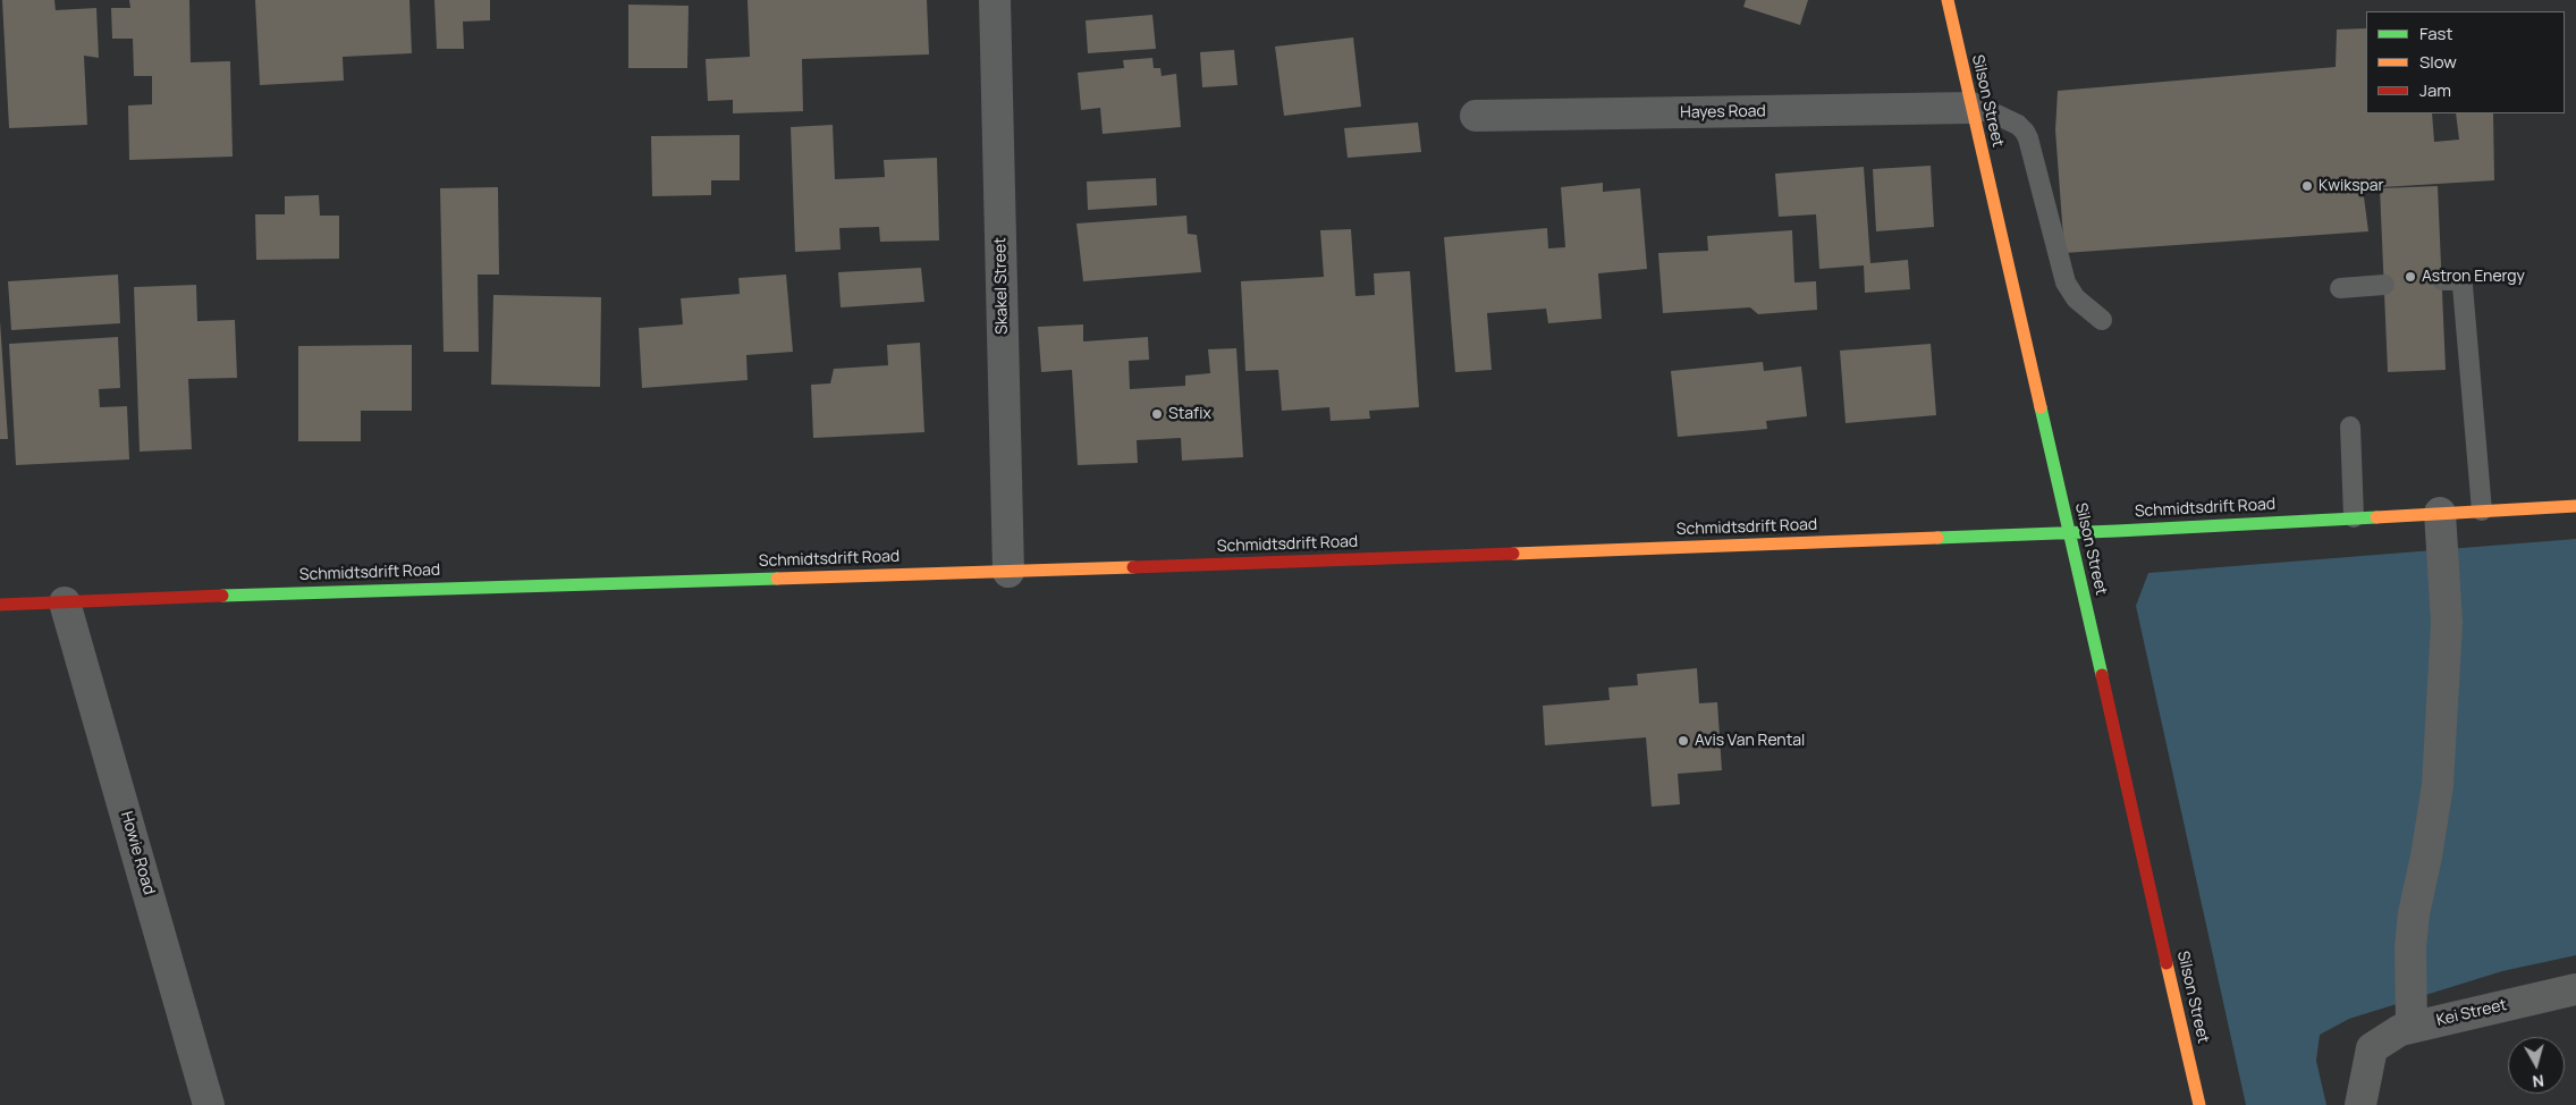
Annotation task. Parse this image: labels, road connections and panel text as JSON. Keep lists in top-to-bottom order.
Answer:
{
  "streets": {
    "main road": ["Silson Street", "Schmidtsdrift Road"],
    "street": [
      "Hayes Road",
      "Skakel Street",
      "Howie Road",
      "Kei Street"
    ]
  },
  "crossings": [
    ["Silson Street", "Hayes Road"],
    ["Silson Street", "Schmidtsdrift Road"],
    ["Skakel Street", "Schmidtsdrift Road"],
    ["Schmidtsdrift Road", "Howie Road"]
  ],
  "places": [
    "Kwikspar",
    "Astron Energy",
    "Stafix",
    "Avis Van Rental"
  ],
  "legend": ["Fast", "Slow", "Jam"],
  "north": "bottom"
}
